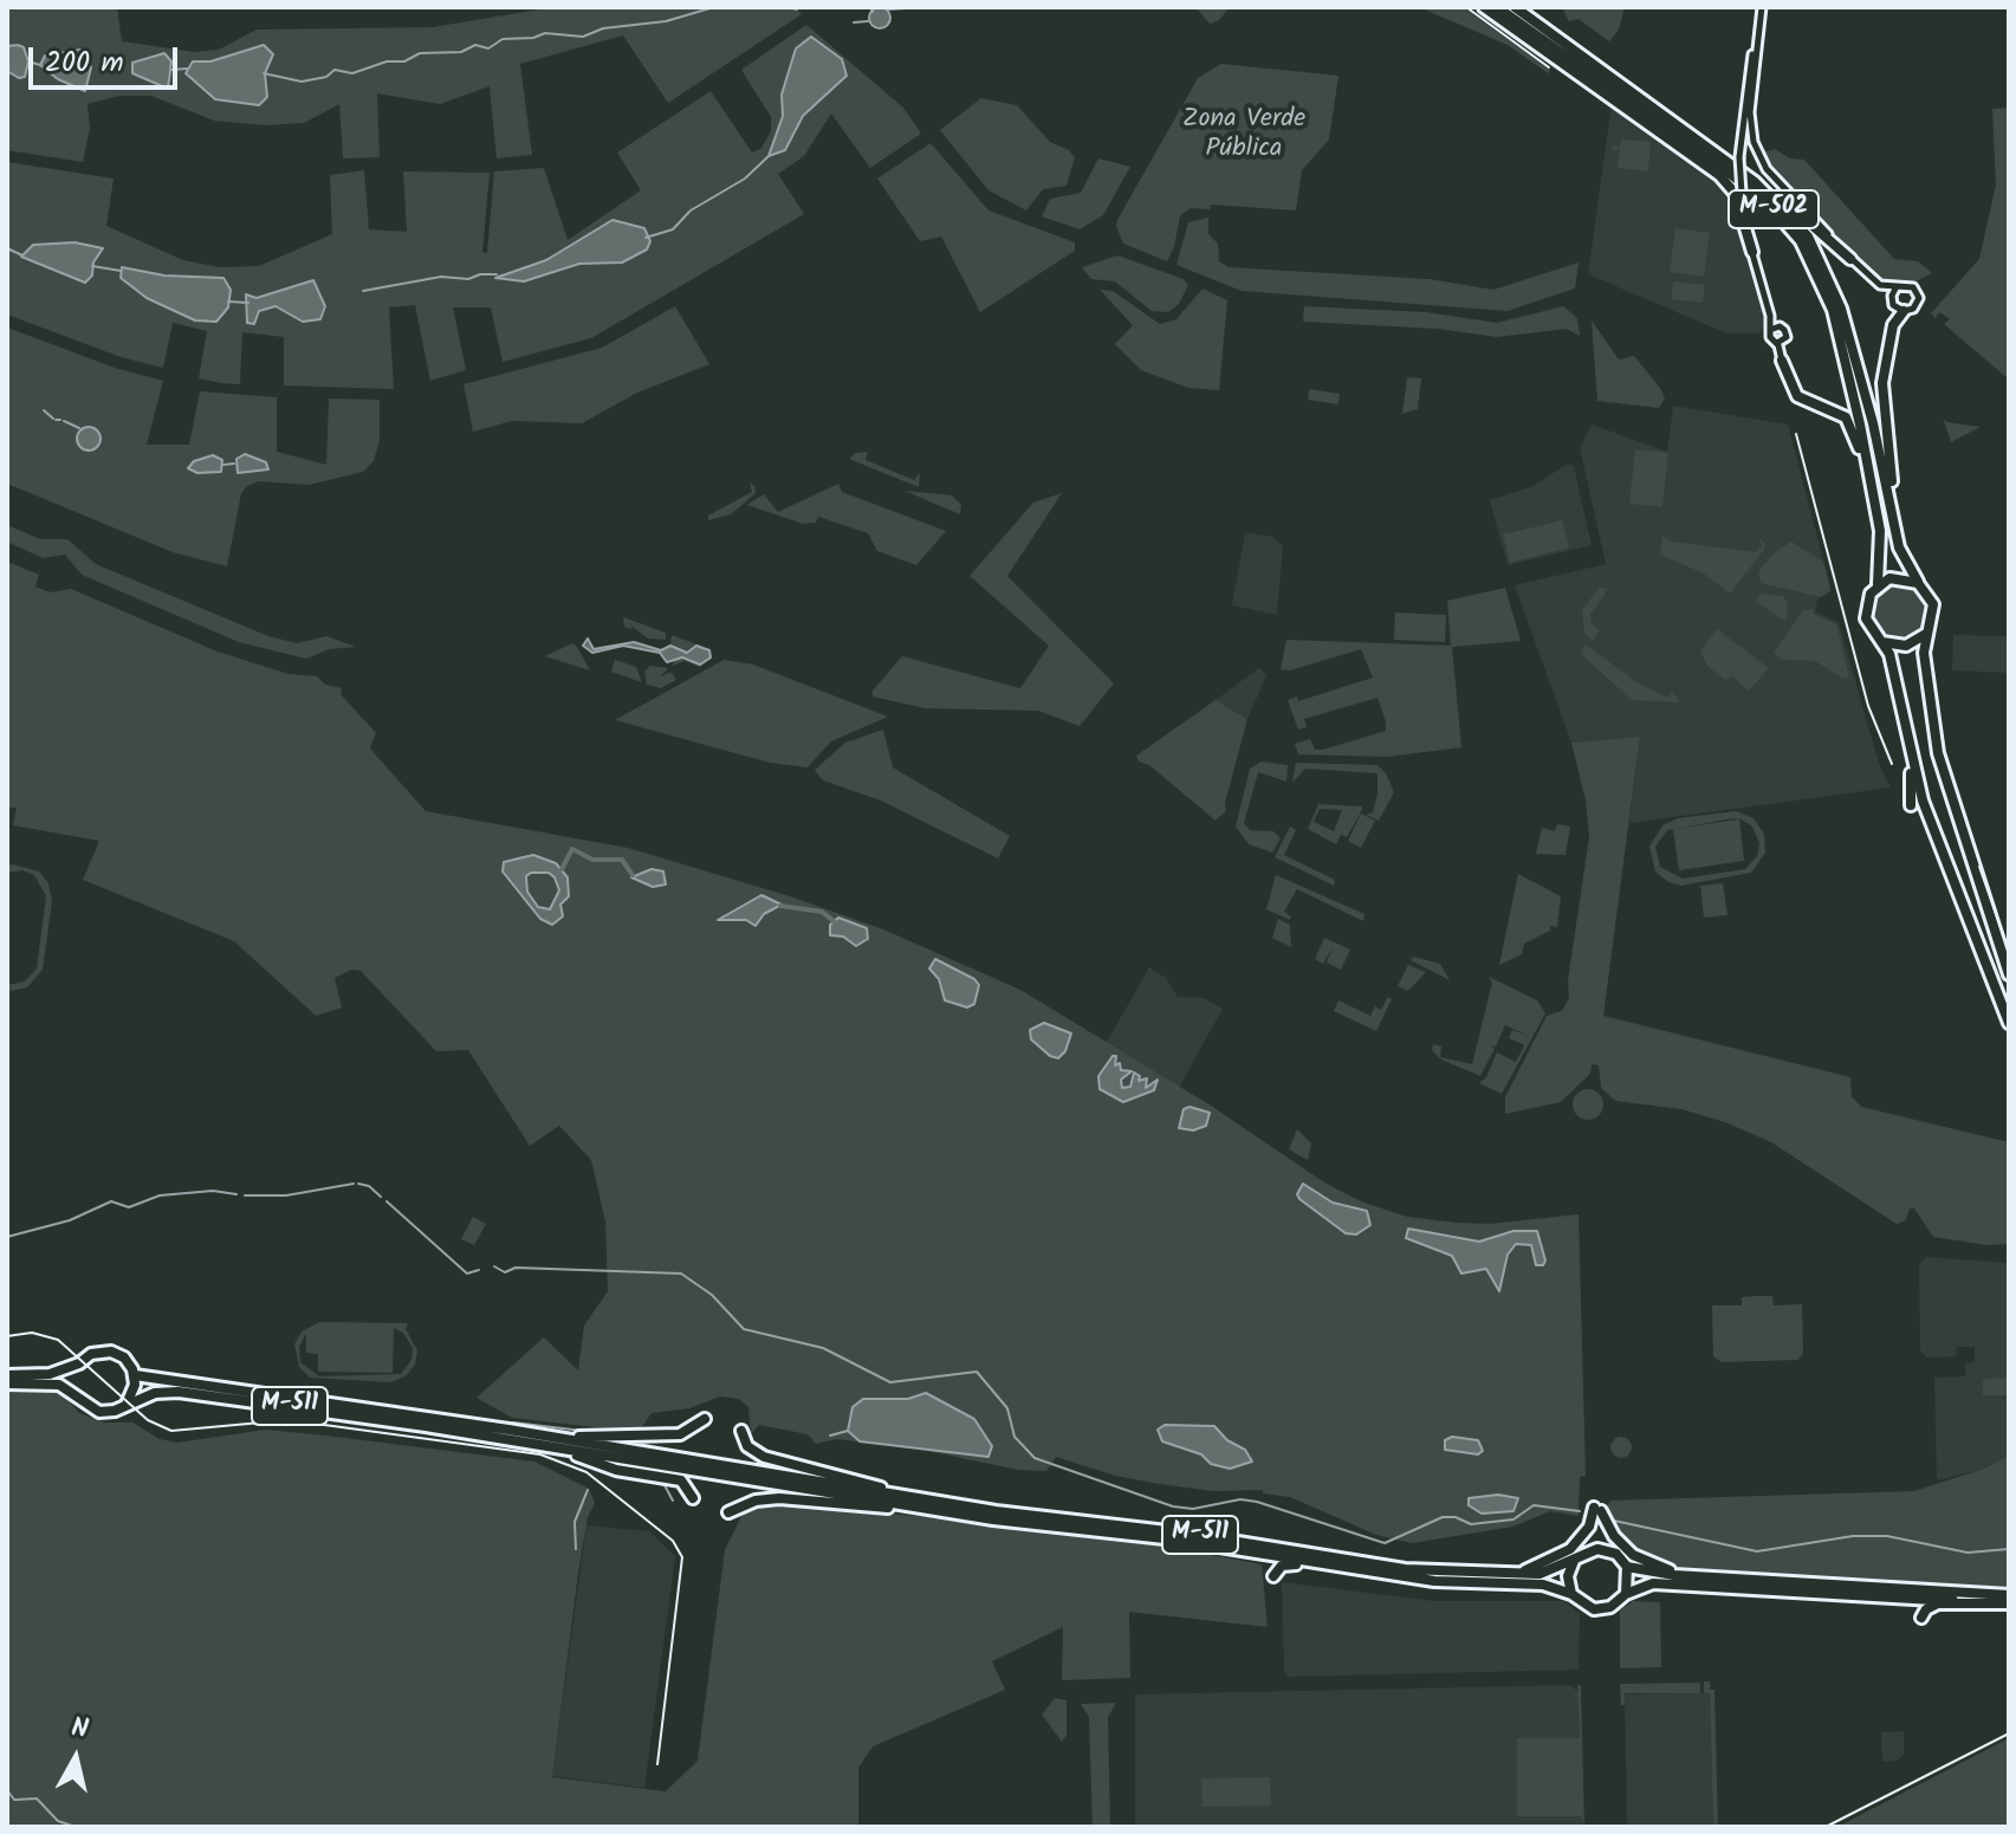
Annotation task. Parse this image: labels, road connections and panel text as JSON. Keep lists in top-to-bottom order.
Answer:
{
  "streets": {
    "highway": ["M-502", "M-511"]
  },
  "parks": ["Zona Verde Pública"],
  "scale_bar": "200 m",
  "north": "top"
}
